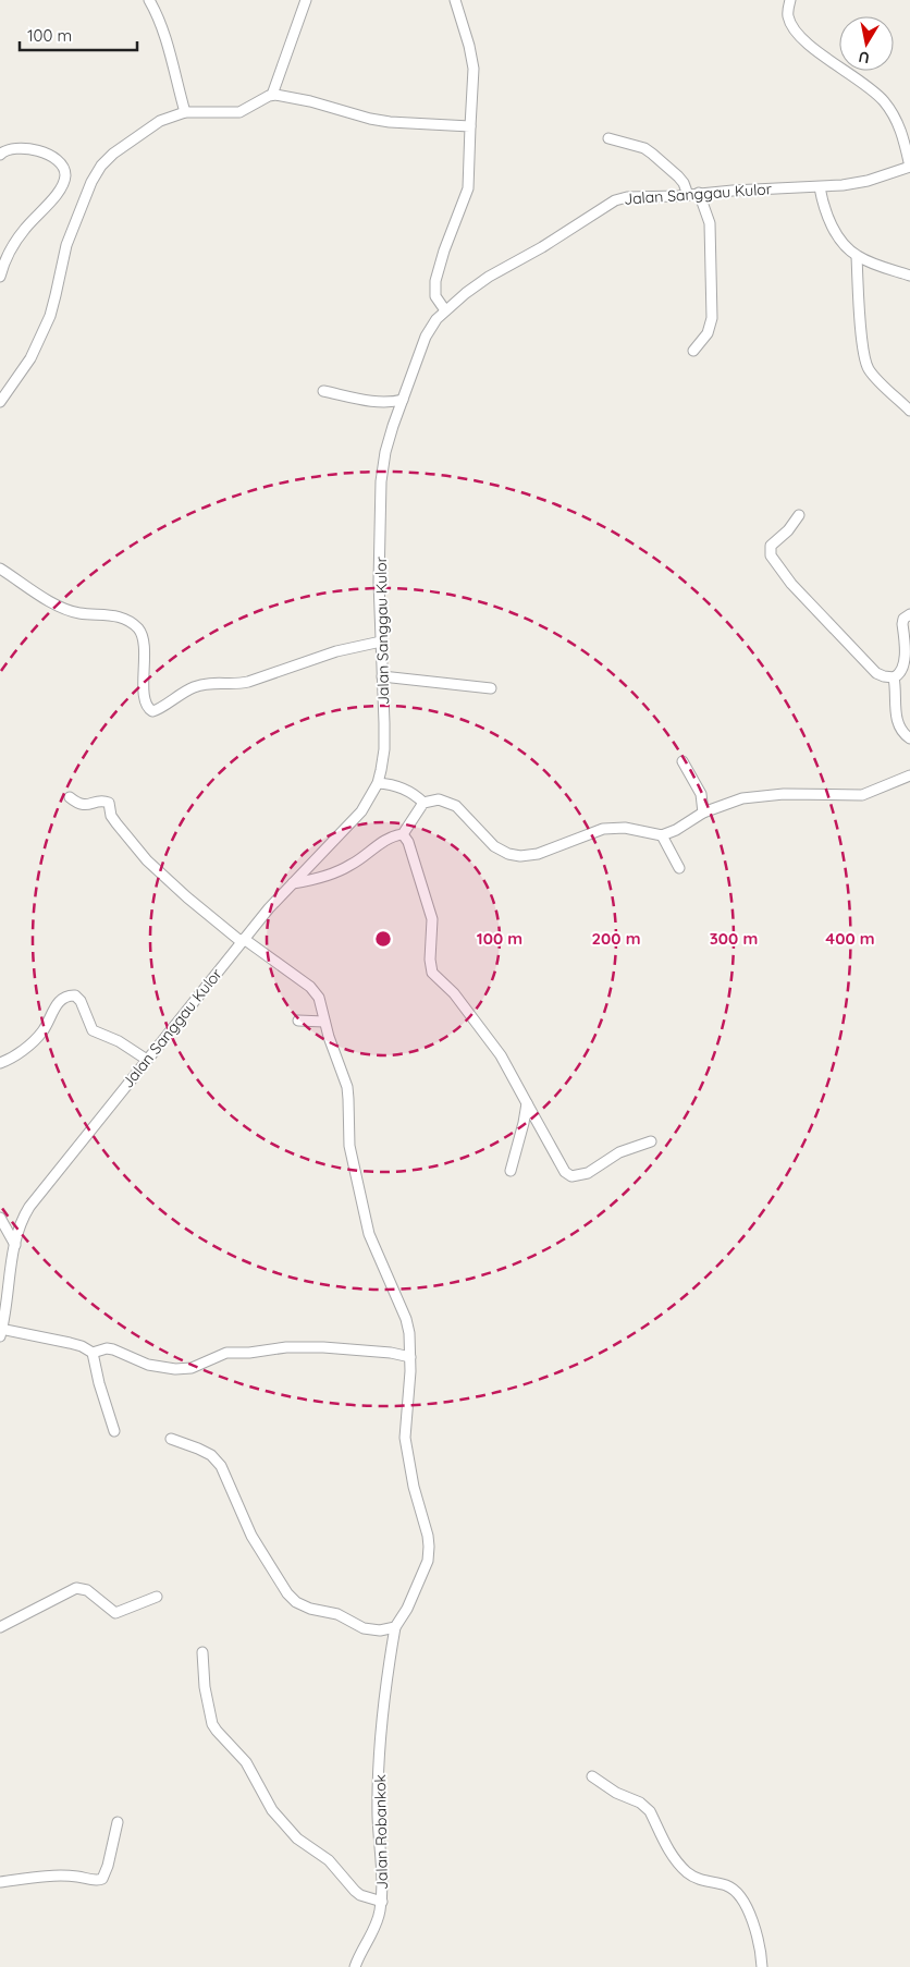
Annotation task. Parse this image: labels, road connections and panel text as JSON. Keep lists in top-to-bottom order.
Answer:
{
  "streets": {
    "street": ["Jalan Sanggau Kulor", "Jalan Robankok"]
  },
  "scale_bar": "100 m",
  "north": "bottom",
  "rings": [
    "100 m",
    "200 m",
    "300 m",
    "400 m"
  ]
}
